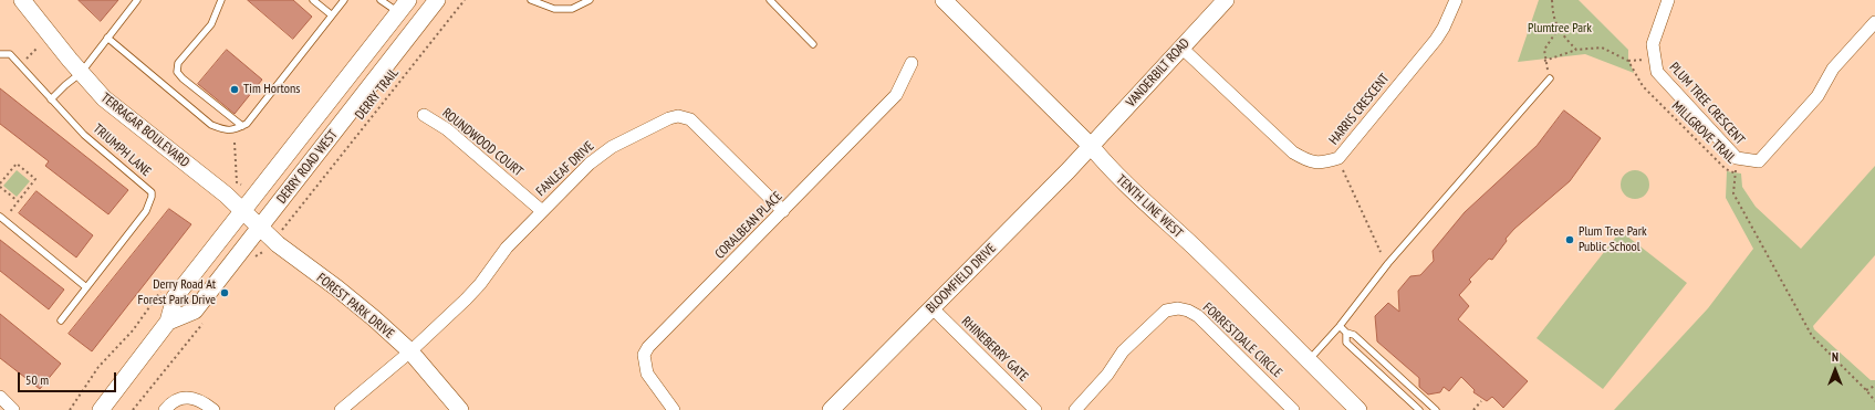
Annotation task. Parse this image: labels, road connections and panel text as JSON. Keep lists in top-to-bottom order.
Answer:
{
  "streets": {
    "street": [
      "VANDERBILT ROAD",
      "PLUM TREE CRESCENT",
      "HARRIS CRESCENT",
      "TERRAGAR BOULEVARD",
      "ROUNDWOOD COURT",
      "DERRY ROAD WEST",
      "FANLEAF DRIVE",
      "TENTH LINE WEST",
      "CORALBEAN PLACE",
      "BLOOMFIELD DRIVE",
      "FOREST PARK DRIVE",
      "FORRESTDALE CIRCLE",
      "RHINEBERRY GATE"
    ],
    "lane": ["TRIUMPH LANE"],
    "path": ["DERRY TRAIL", "MILLGROVE TRAIL"]
  },
  "crossings": [
    ["VANDERBILT ROAD", "HARRIS CRESCENT"],
    ["VANDERBILT ROAD", "TENTH LINE WEST"],
    ["VANDERBILT ROAD", "BLOOMFIELD DRIVE"],
    ["TERRAGAR BOULEVARD", "DERRY ROAD WEST"],
    ["TERRAGAR BOULEVARD", "FOREST PARK DRIVE"],
    ["ROUNDWOOD COURT", "FANLEAF DRIVE"],
    ["DERRY ROAD WEST", "FOREST PARK DRIVE"],
    ["FANLEAF DRIVE", "CORALBEAN PLACE"],
    ["FANLEAF DRIVE", "FOREST PARK DRIVE"],
    ["TENTH LINE WEST", "BLOOMFIELD DRIVE"],
    ["BLOOMFIELD DRIVE", "RHINEBERRY GATE"]
  ],
  "parks": ["Plumtree Park"],
  "places": ["Tim Hortons", "Plum Tree Park Public School", "Derry Road At Forest Park Drive"],
  "scale_bar": "50 m",
  "north": "top"
}
